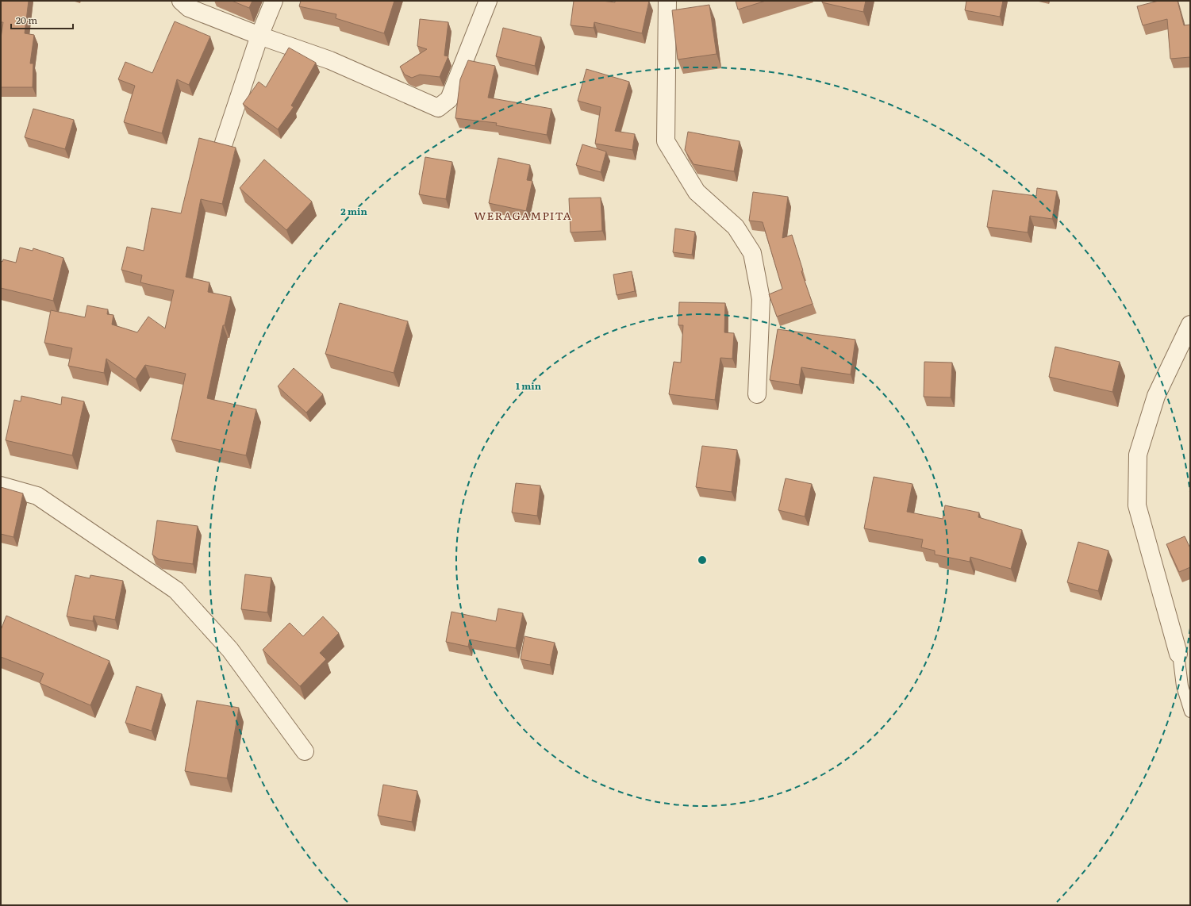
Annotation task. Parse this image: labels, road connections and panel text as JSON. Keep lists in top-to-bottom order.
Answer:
{
  "districts": ["WERAGAMPITA"],
  "scale_bar": "20 m",
  "rings": ["2 min", "1 min"]
}
